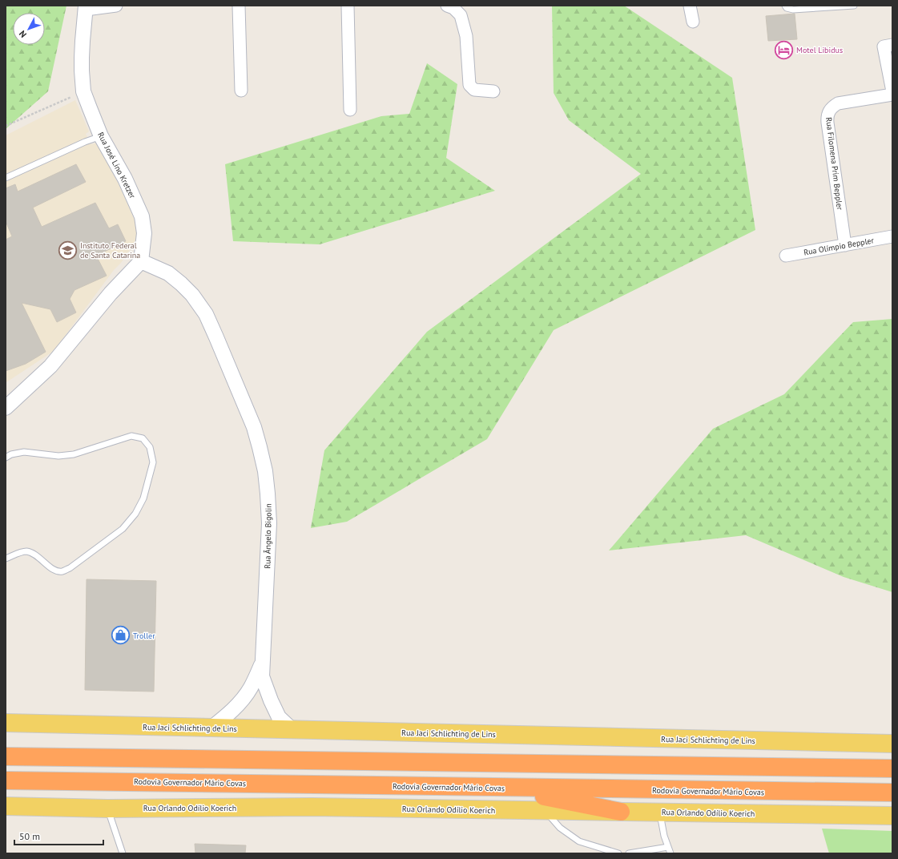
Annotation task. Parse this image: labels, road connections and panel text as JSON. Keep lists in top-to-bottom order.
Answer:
{
  "streets": {
    "highway": ["Rodovia Governador Mário Covas"],
    "main road": ["Rua Jaci Schlichting de Lins", "Rua Orlando Odílio Koerich"],
    "street": [
      "Rua Filomena Prim Beppler",
      "Rua José Lino Kretzer",
      "Rua Olímpio Beppler",
      "Rua Ângelo Bigolin"
    ]
  },
  "crossings": [
    ["Rua Filomena Prim Beppler", "Rua Olímpio Beppler"],
    ["Rua José Lino Kretzer", "Rua Ângelo Bigolin"],
    ["Rua Ângelo Bigolin", "Rua Jaci Schlichting de Lins"]
  ],
  "places": {
    "hotel": ["Motel Libidus"],
    "school or university": ["Instituto Federal de Santa Catarina"],
    "shop": ["Troller"]
  },
  "scale_bar": "50 m",
  "north": "bottom left"
}
